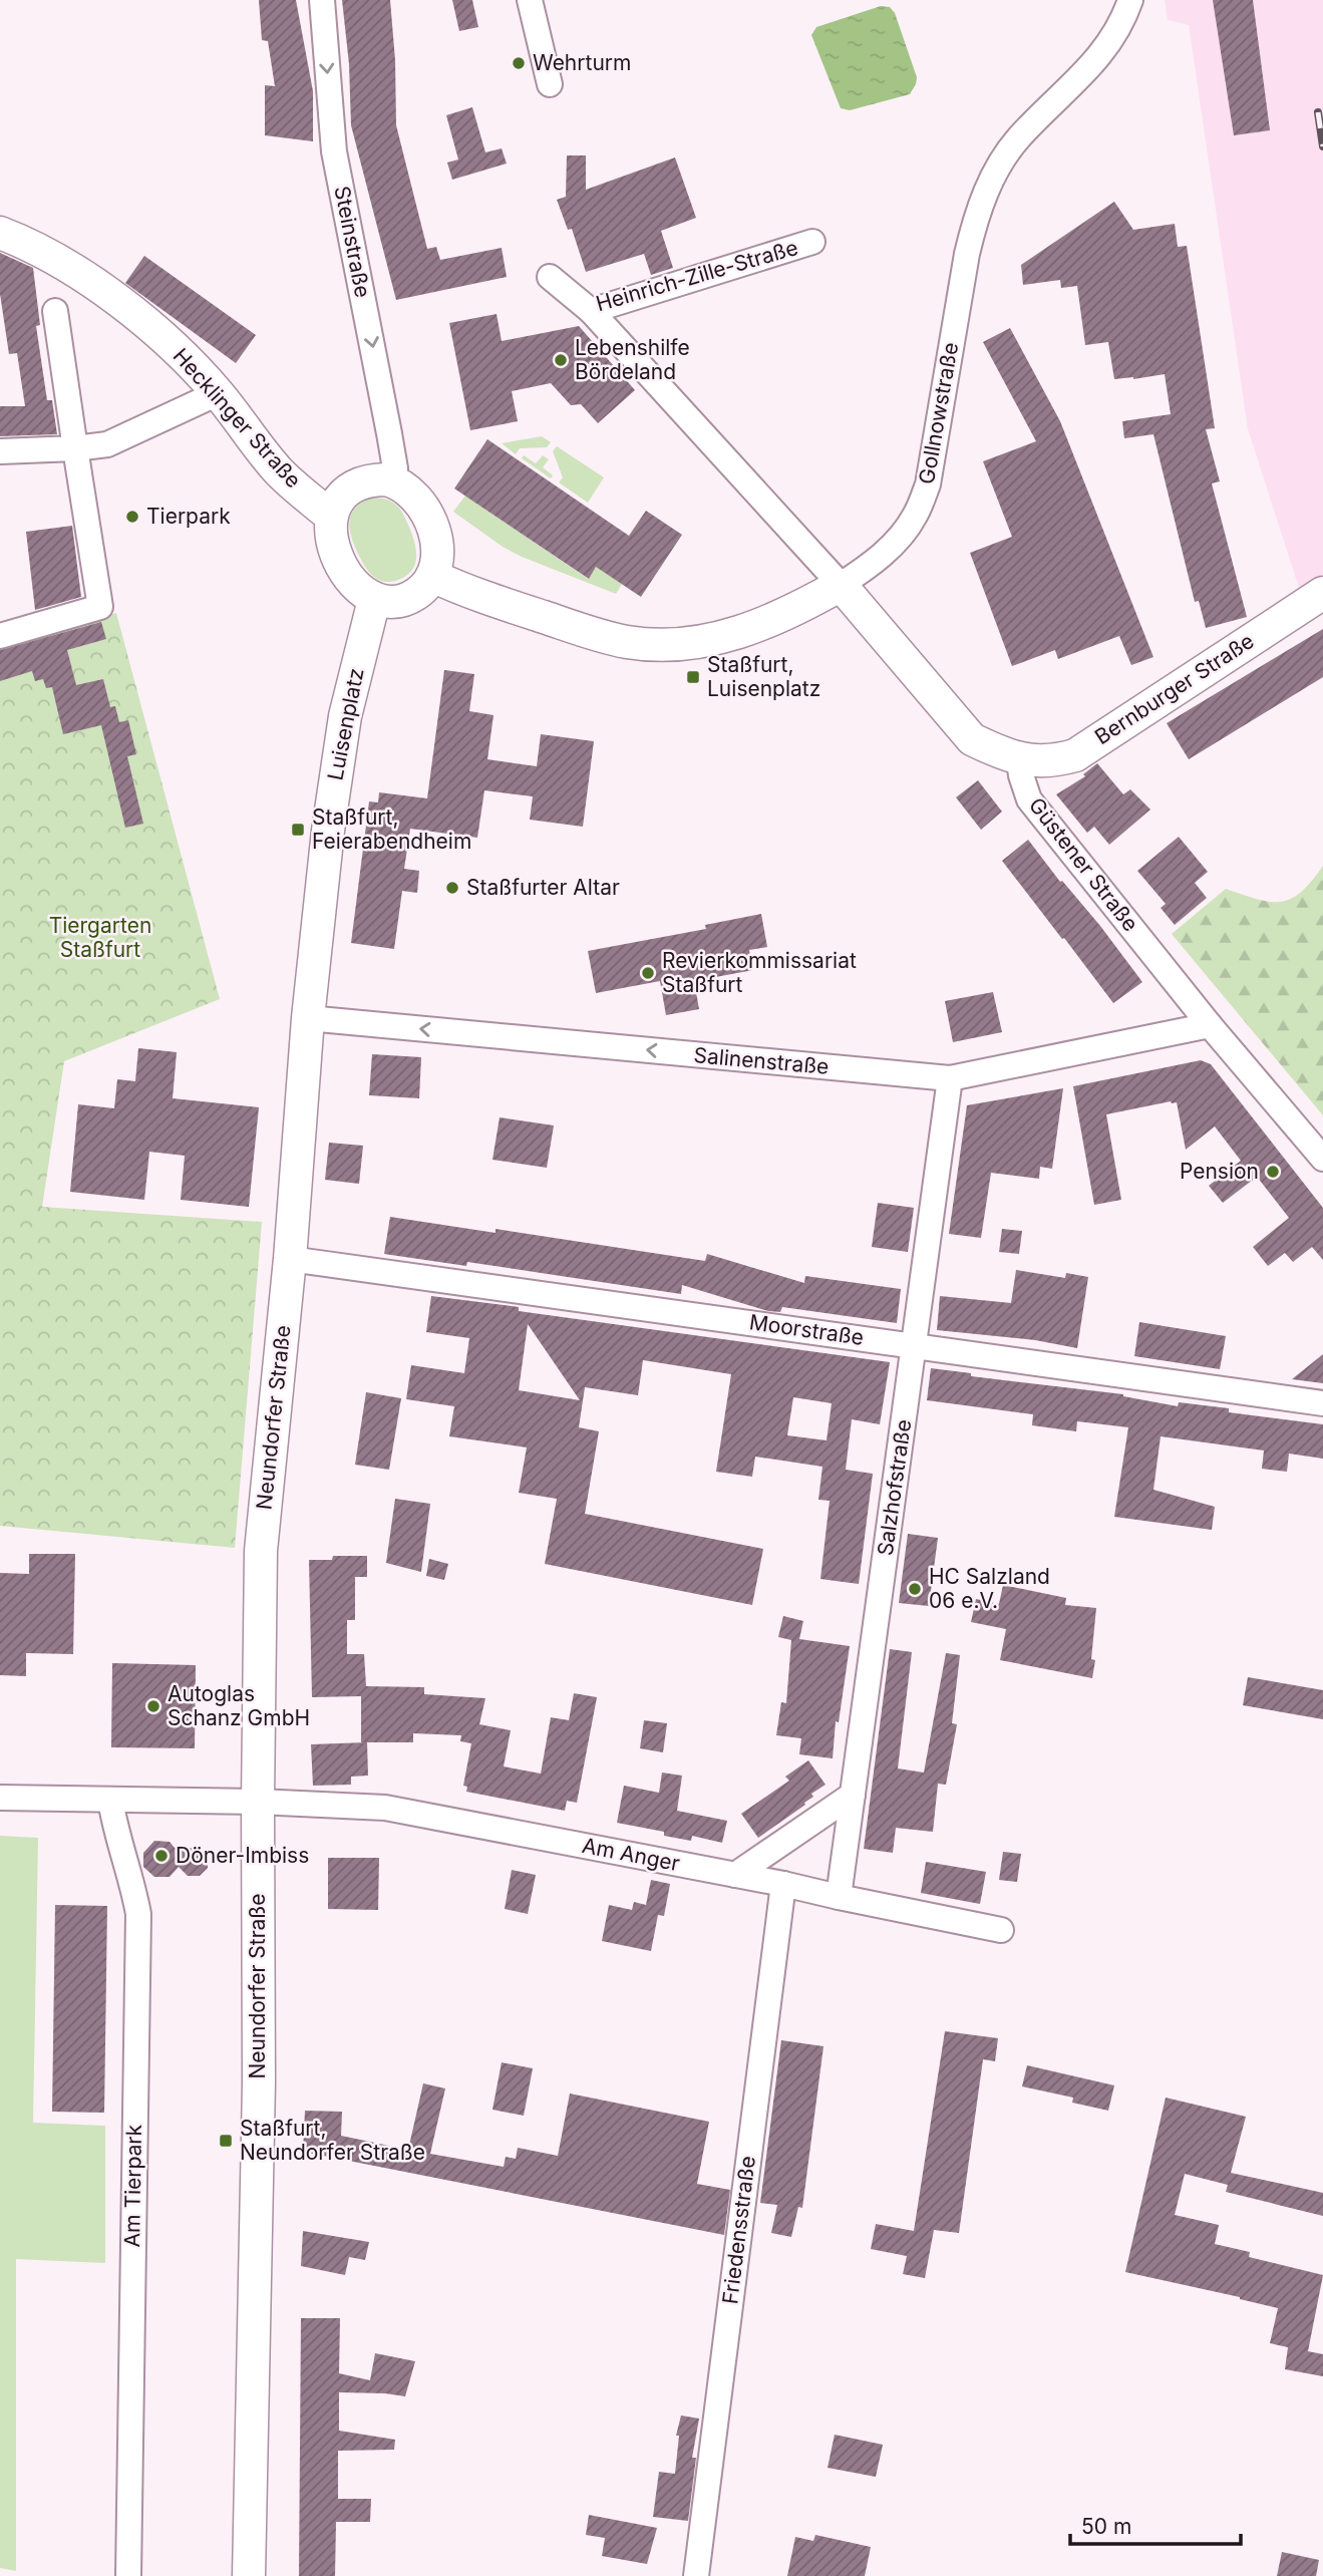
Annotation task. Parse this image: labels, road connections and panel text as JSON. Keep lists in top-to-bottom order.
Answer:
{
  "streets": {
    "main road": [
      "Gollnowstraße",
      "Hecklinger Straße",
      "Bernburger Straße",
      "Luisenplatz",
      "Neundorfer Straße"
    ],
    "street": [
      "Steinstraße",
      "Heinrich-Zille-Straße",
      "Güstener Straße",
      "Salinenstraße",
      "Moorstraße",
      "Salzhofstraße",
      "Am Anger",
      "Am Tierpark",
      "Friedensstraße"
    ]
  },
  "crossings": [
    ["Steinstraße", "Gollnowstraße"],
    ["Steinstraße", "Hecklinger Straße"],
    ["Steinstraße", "Luisenplatz"],
    ["Gollnowstraße", "Hecklinger Straße"],
    ["Gollnowstraße", "Luisenplatz"],
    ["Hecklinger Straße", "Luisenplatz"],
    ["Bernburger Straße", "Güstener Straße"],
    ["Luisenplatz", "Salinenstraße"],
    ["Luisenplatz", "Neundorfer Straße"],
    ["Güstener Straße", "Salinenstraße"],
    ["Salinenstraße", "Neundorfer Straße"],
    ["Salinenstraße", "Salzhofstraße"],
    ["Moorstraße", "Neundorfer Straße"],
    ["Moorstraße", "Salzhofstraße"],
    ["Neundorfer Straße", "Am Anger"],
    ["Salzhofstraße", "Am Anger"],
    ["Am Anger", "Friedensstraße"]
  ],
  "one_way": ["Steinstraße", "Salinenstraße"],
  "parks": ["Tiergarten Staßfurt"],
  "places": {
    "other": [
      "Wehrturm",
      "Lebenshilfe Bördeland",
      "Tierpark",
      "Staßfurter Altar",
      "Revierkommissariat Staßfurt",
      "Pension",
      "HC Salzland 06 e.V.",
      "Autoglas Schanz GmbH",
      "Döner-Imbiss"
    ],
    "transit": ["Staßfurt, Luisenplatz", "Staßfurt, Feierabendheim", "Staßfurt, Neundorfer Straße"]
  },
  "scale_bar": "50 m"
}
